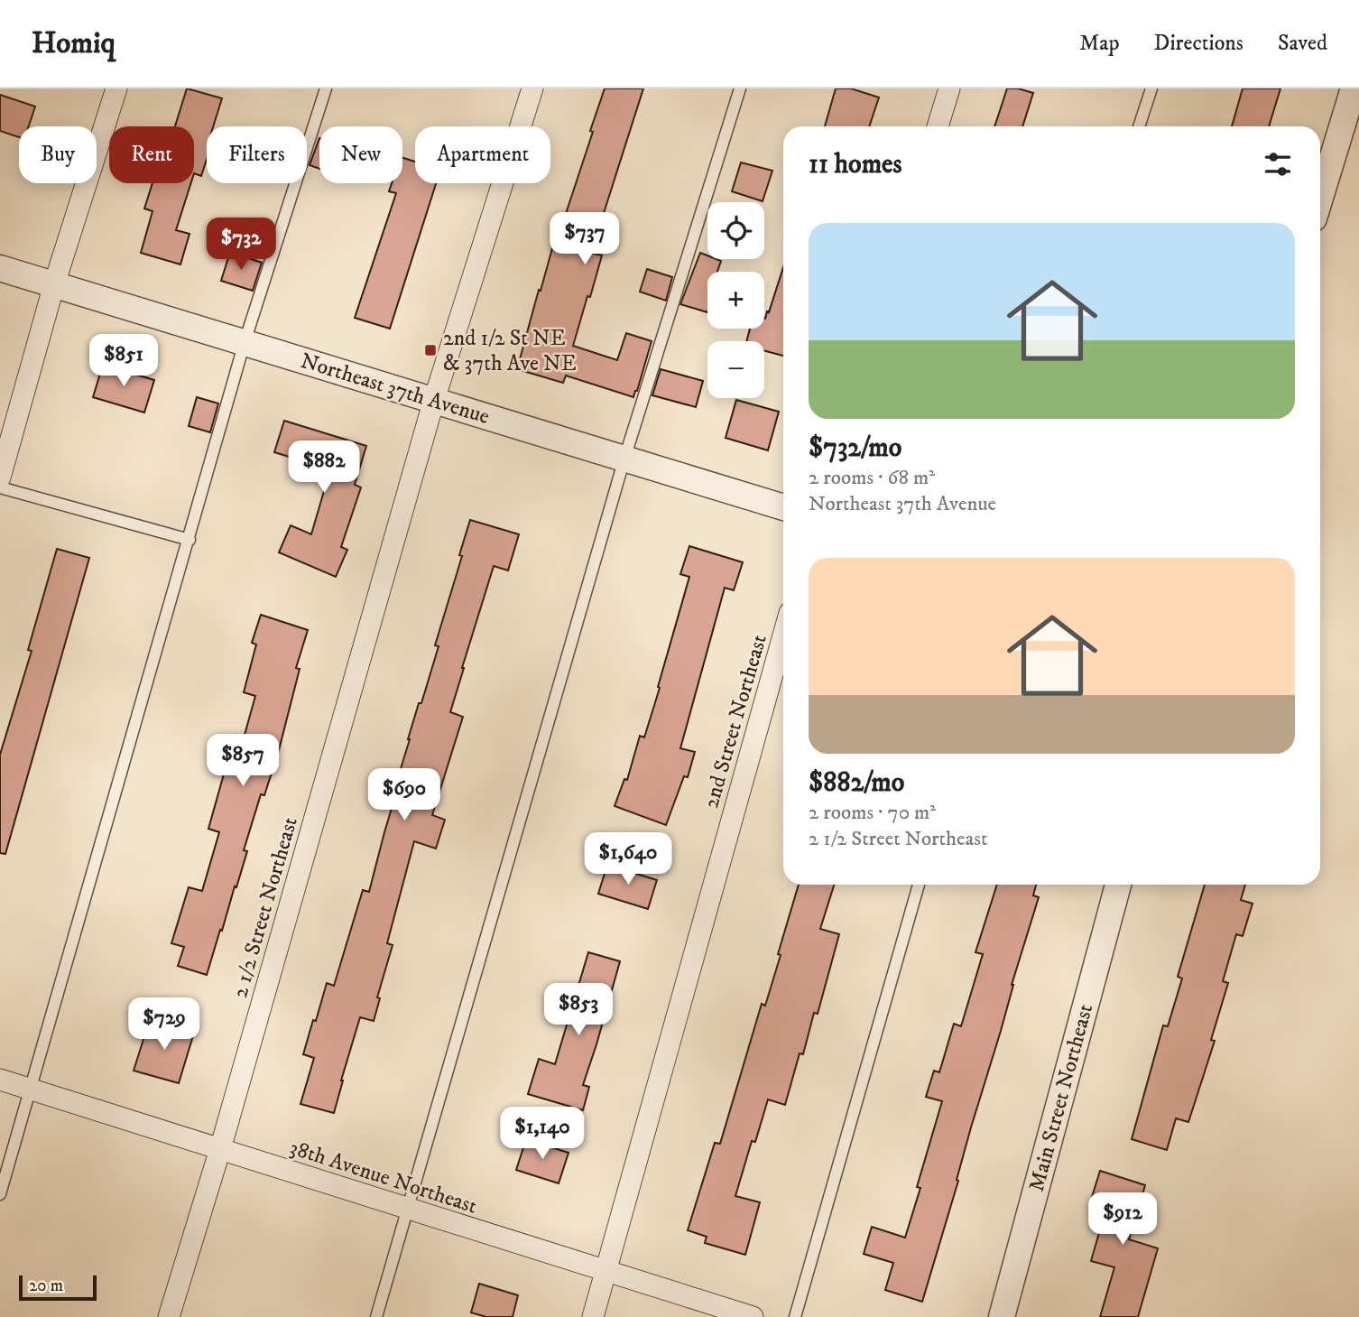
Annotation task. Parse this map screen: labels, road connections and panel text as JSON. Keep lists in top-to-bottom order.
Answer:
{
  "streets": {
    "street": [
      "Northeast 37th Avenue",
      "2nd Street Northeast",
      "2 1/2 Street Northeast",
      "Main Street Northeast",
      "38th Avenue Northeast"
    ]
  },
  "crossings": [
    ["Northeast 37th Avenue", "2 1/2 Street Northeast"],
    ["2nd Street Northeast", "38th Avenue Northeast"],
    ["2 1/2 Street Northeast", "38th Avenue Northeast"]
  ],
  "places": {
    "transit": ["2nd 1/2 St NE & 37th Ave NE"]
  },
  "scale_bar": "20 m",
  "page": {
    "header": "Homiq",
    "nav": ["Map", "Directions", "Saved"],
    "chip": [
      "Buy",
      "Rent",
      "Filters",
      "New",
      "Apartment"
    ],
    "heading": "11 homes",
    "map_buttons": ["+", "−"],
    "list": [
      {
        "name": "$732/mo",
        "note": "2 rooms · 68 m² · Northeast 37th Avenue"
      },
      {
        "name": "$882/mo",
        "note": "2 rooms · 70 m² · 2 1/2 Street Northeast"
      }
    ],
    "price": [
      "$737",
      "$732",
      "$851",
      "$882",
      "$857",
      "$690",
      "$1,640",
      "$853",
      "$729",
      "$1,140",
      "$912"
    ],
    "scale": "20 m"
  }
}
